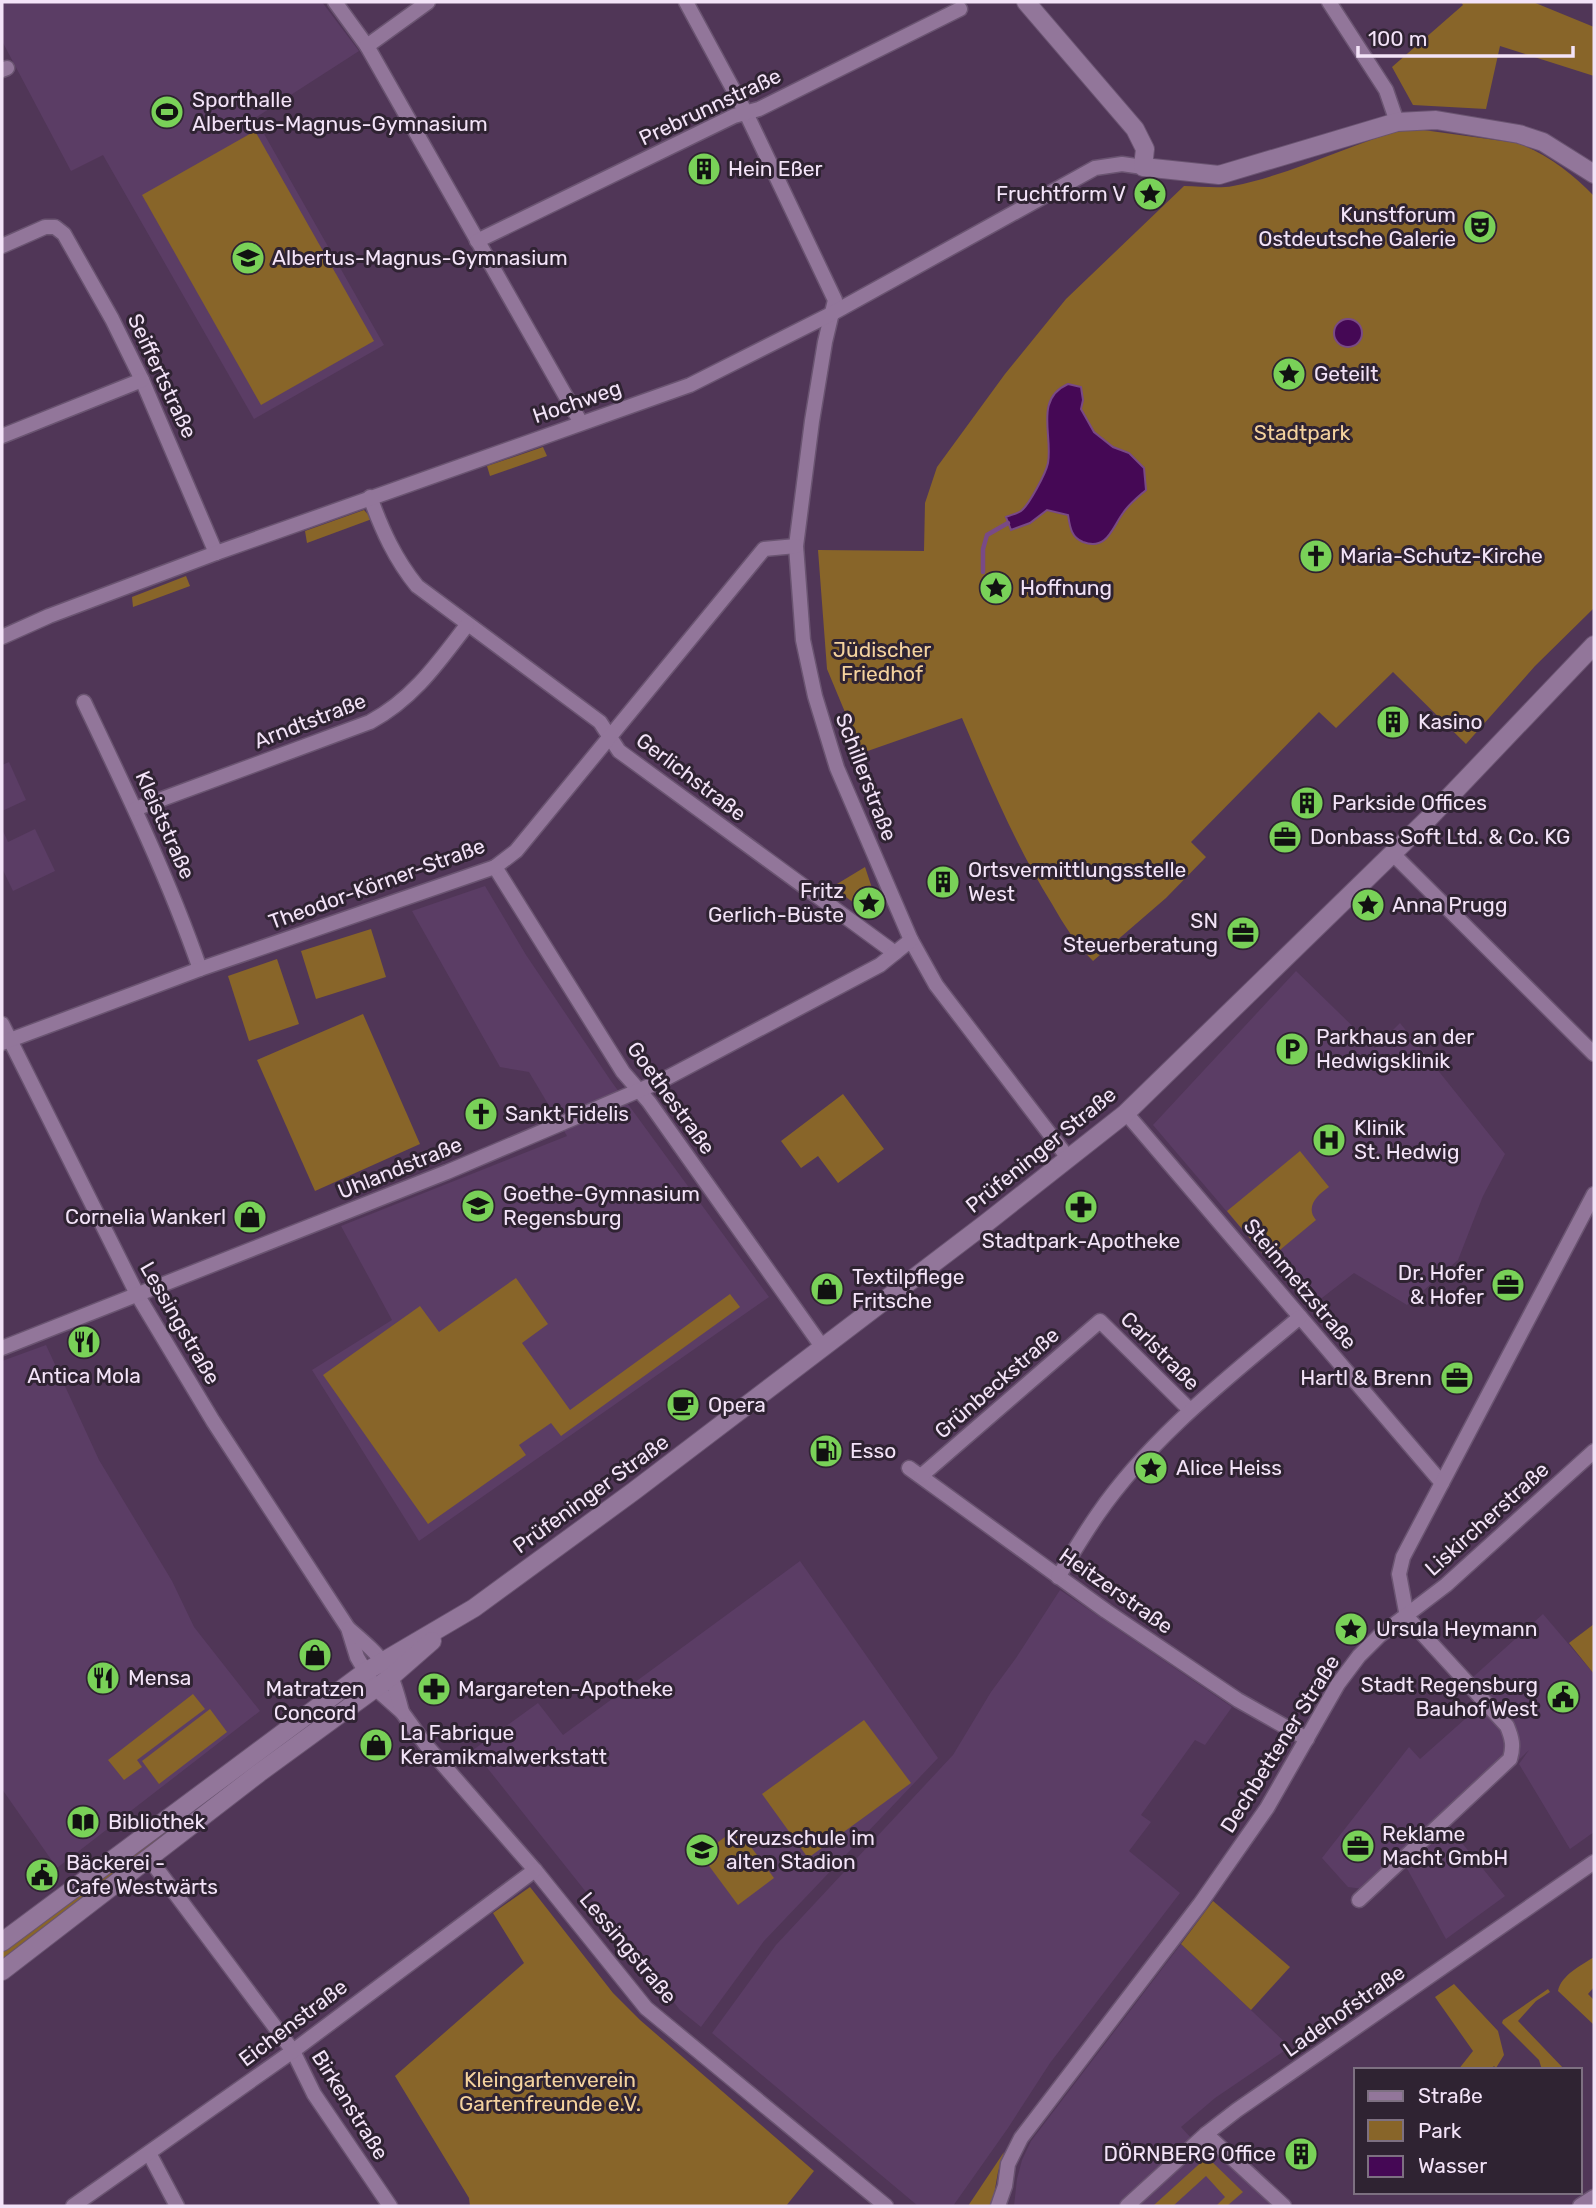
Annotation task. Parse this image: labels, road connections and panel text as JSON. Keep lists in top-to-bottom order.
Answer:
{
  "streets": {
    "street": [
      "Prebrunnstraße",
      "Seiffertstraße",
      "Hochweg",
      "Arndtstraße",
      "Gerlichstraße",
      "Schillerstraße",
      "Kleiststraße",
      "Theodor-Körner-Straße",
      "Goethestraße",
      "Prüfeninger Straße",
      "Uhlandstraße",
      "Steinmetzstraße",
      "Lessingstraße",
      "Carlstraße",
      "Grünbeckstraße",
      "Liskircherstraße",
      "Heitzerstraße",
      "Dechbettener Straße",
      "Ladehofstraße",
      "Eichenstraße",
      "Birkenstraße"
    ]
  },
  "crossings": [
    ["Prebrunnstraße", "Schillerstraße"],
    ["Seiffertstraße", "Hochweg"],
    ["Hochweg", "Gerlichstraße"],
    ["Hochweg", "Schillerstraße"],
    ["Arndtstraße", "Gerlichstraße"],
    ["Arndtstraße", "Kleiststraße"],
    ["Gerlichstraße", "Theodor-Körner-Straße"],
    ["Gerlichstraße", "Uhlandstraße"],
    ["Schillerstraße", "Theodor-Körner-Straße"],
    ["Schillerstraße", "Prüfeninger Straße"],
    ["Schillerstraße", "Uhlandstraße"],
    ["Kleiststraße", "Theodor-Körner-Straße"],
    ["Theodor-Körner-Straße", "Goethestraße"],
    ["Theodor-Körner-Straße", "Lessingstraße"],
    ["Goethestraße", "Prüfeninger Straße"],
    ["Goethestraße", "Uhlandstraße"],
    ["Prüfeninger Straße", "Steinmetzstraße"],
    ["Prüfeninger Straße", "Lessingstraße"],
    ["Prüfeninger Straße", "Birkenstraße"],
    ["Uhlandstraße", "Lessingstraße"],
    ["Lessingstraße", "Eichenstraße"],
    ["Carlstraße", "Grünbeckstraße"],
    ["Grünbeckstraße", "Heitzerstraße"],
    ["Liskircherstraße", "Dechbettener Straße"],
    ["Heitzerstraße", "Dechbettener Straße"],
    ["Eichenstraße", "Birkenstraße"]
  ],
  "parks": ["Stadtpark", "Jüdischer Friedhof", "Kleingartenverein Gartenfreunde e.V."],
  "places": {
    "sports": ["Sporthalle Albertus-Magnus-Gymnasium"],
    "building": [
      "Hein Eßer",
      "Kasino",
      "Parkside Offices",
      "Ortsvermittlungsstelle West",
      "DÖRNBERG Office"
    ],
    "place": [
      "Fruchtform V",
      "Geteilt",
      "Hoffnung",
      "Fritz Gerlich-Büste",
      "Anna Prugg",
      "Alice Heiss",
      "Ursula Heymann"
    ],
    "theatre": ["Kunstforum Ostdeutsche Galerie"],
    "school or university": ["Albertus-Magnus-Gymnasium", "Goethe-Gymnasium Regensburg", "Kreuzschule im alten Stadion"],
    "church": ["Maria-Schutz-Kirche", "Sankt Fidelis"],
    "office": [
      "Donbass Soft Ltd. & Co. KG",
      "SN Steuerberatung",
      "Dr. Hofer & Hofer",
      "Hartl & Brenn",
      "Reklame Macht GmbH"
    ],
    "parking": ["Parkhaus an der Hedwigsklinik"],
    "hospital": ["Klinik St. Hedwig"],
    "pharmacy": ["Stadtpark-Apotheke", "Margareten-Apotheke"],
    "shop": [
      "Cornelia Wankerl",
      "Textilpflege Fritsche",
      "Matratzen Concord",
      "La Fabrique Keramikmalwerkstatt"
    ],
    "restaurant": ["Antica Mola", "Mensa"],
    "cafe": ["Opera"],
    "fuel station": ["Esso"],
    "public building": ["Stadt Regensburg Bauhof West", "Bäckerei - Cafe Westwärts"],
    "library": ["Bibliothek"]
  },
  "legend": ["Straße", "Park", "Wasser"],
  "scale_bar": "100 m"
}
